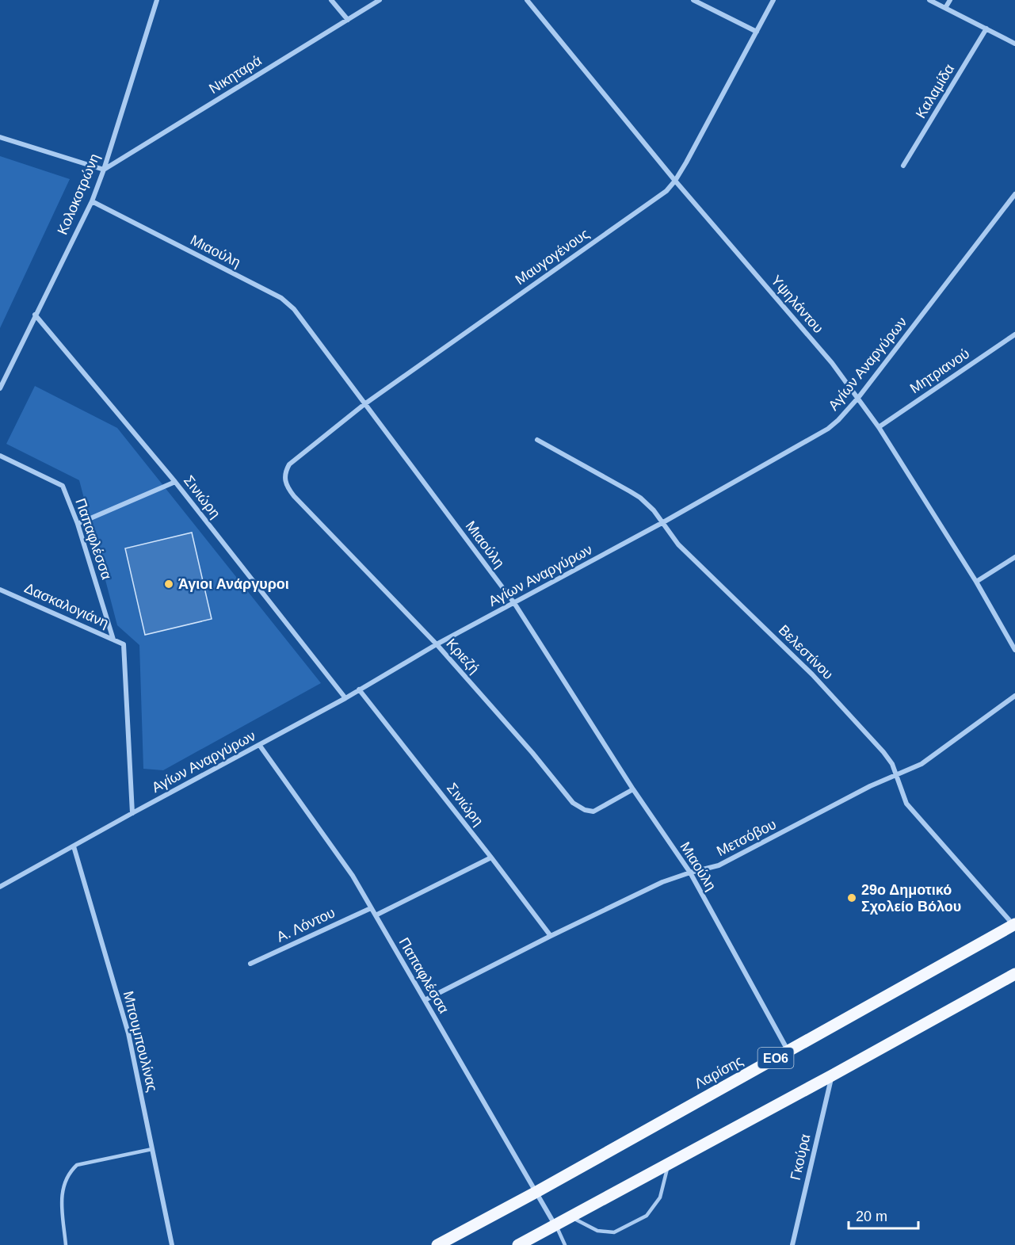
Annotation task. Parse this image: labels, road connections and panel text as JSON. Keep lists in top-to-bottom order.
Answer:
{
  "streets": {
    "main road": ["ΕΟ6", "Λαρίσης"],
    "street": [
      "Νικηταρά",
      "Καλαμίδα",
      "Κολοκοτρώνη",
      "Μιαούλη",
      "Μαυγογένους",
      "Υψηλάντου",
      "Αγίων Αναργύρων",
      "Μητριανού",
      "Σινιώρη",
      "Παπαφλέσσα",
      "Δασκαλογιάνη",
      "Βελεστίνου",
      "Κριεζή",
      "Μετσόβου",
      "Α. Λόντου",
      "Μπουμπουλίνας",
      "Γκούρα"
    ]
  },
  "crossings": [
    ["Νικηταρά", "Κολοκοτρώνη"],
    ["Κολοκοτρώνη", "Μιαούλη"],
    ["Κολοκοτρώνη", "Σινιώρη"],
    ["Μιαούλη", "Μαυγογένους"],
    ["Μιαούλη", "Αγίων Αναργύρων"],
    ["Μιαούλη", "Κριεζή"],
    ["Μιαούλη", "Μετσόβου"],
    ["Μιαούλη", "Λαρίσης"],
    ["Μαυγογένους", "Υψηλάντου"],
    ["Μαυγογένους", "Κριεζή"],
    ["Υψηλάντου", "Αγίων Αναργύρων"],
    ["Υψηλάντου", "Μητριανού"],
    ["Αγίων Αναργύρων", "Σινιώρη"],
    ["Αγίων Αναργύρων", "Παπαφλέσσα"],
    ["Αγίων Αναργύρων", "Δασκαλογιάνη"],
    ["Αγίων Αναργύρων", "Βελεστίνου"],
    ["Αγίων Αναργύρων", "Κριεζή"],
    ["Αγίων Αναργύρων", "Μπουμπουλίνας"],
    ["Σινιώρη", "Μετσόβου"],
    ["Παπαφλέσσα", "Δασκαλογιάνη"],
    ["Παπαφλέσσα", "Μετσόβου"],
    ["Παπαφλέσσα", "Α. Λόντου"],
    ["Παπαφλέσσα", "Λαρίσης"],
    ["Βελεστίνου", "Μετσόβου"],
    ["Βελεστίνου", "Λαρίσης"]
  ],
  "places": ["Άγιοι Ανάργυροι", "29ο Δημοτικό Σχολείο Βόλου"],
  "scale_bar": "20 m"
}
